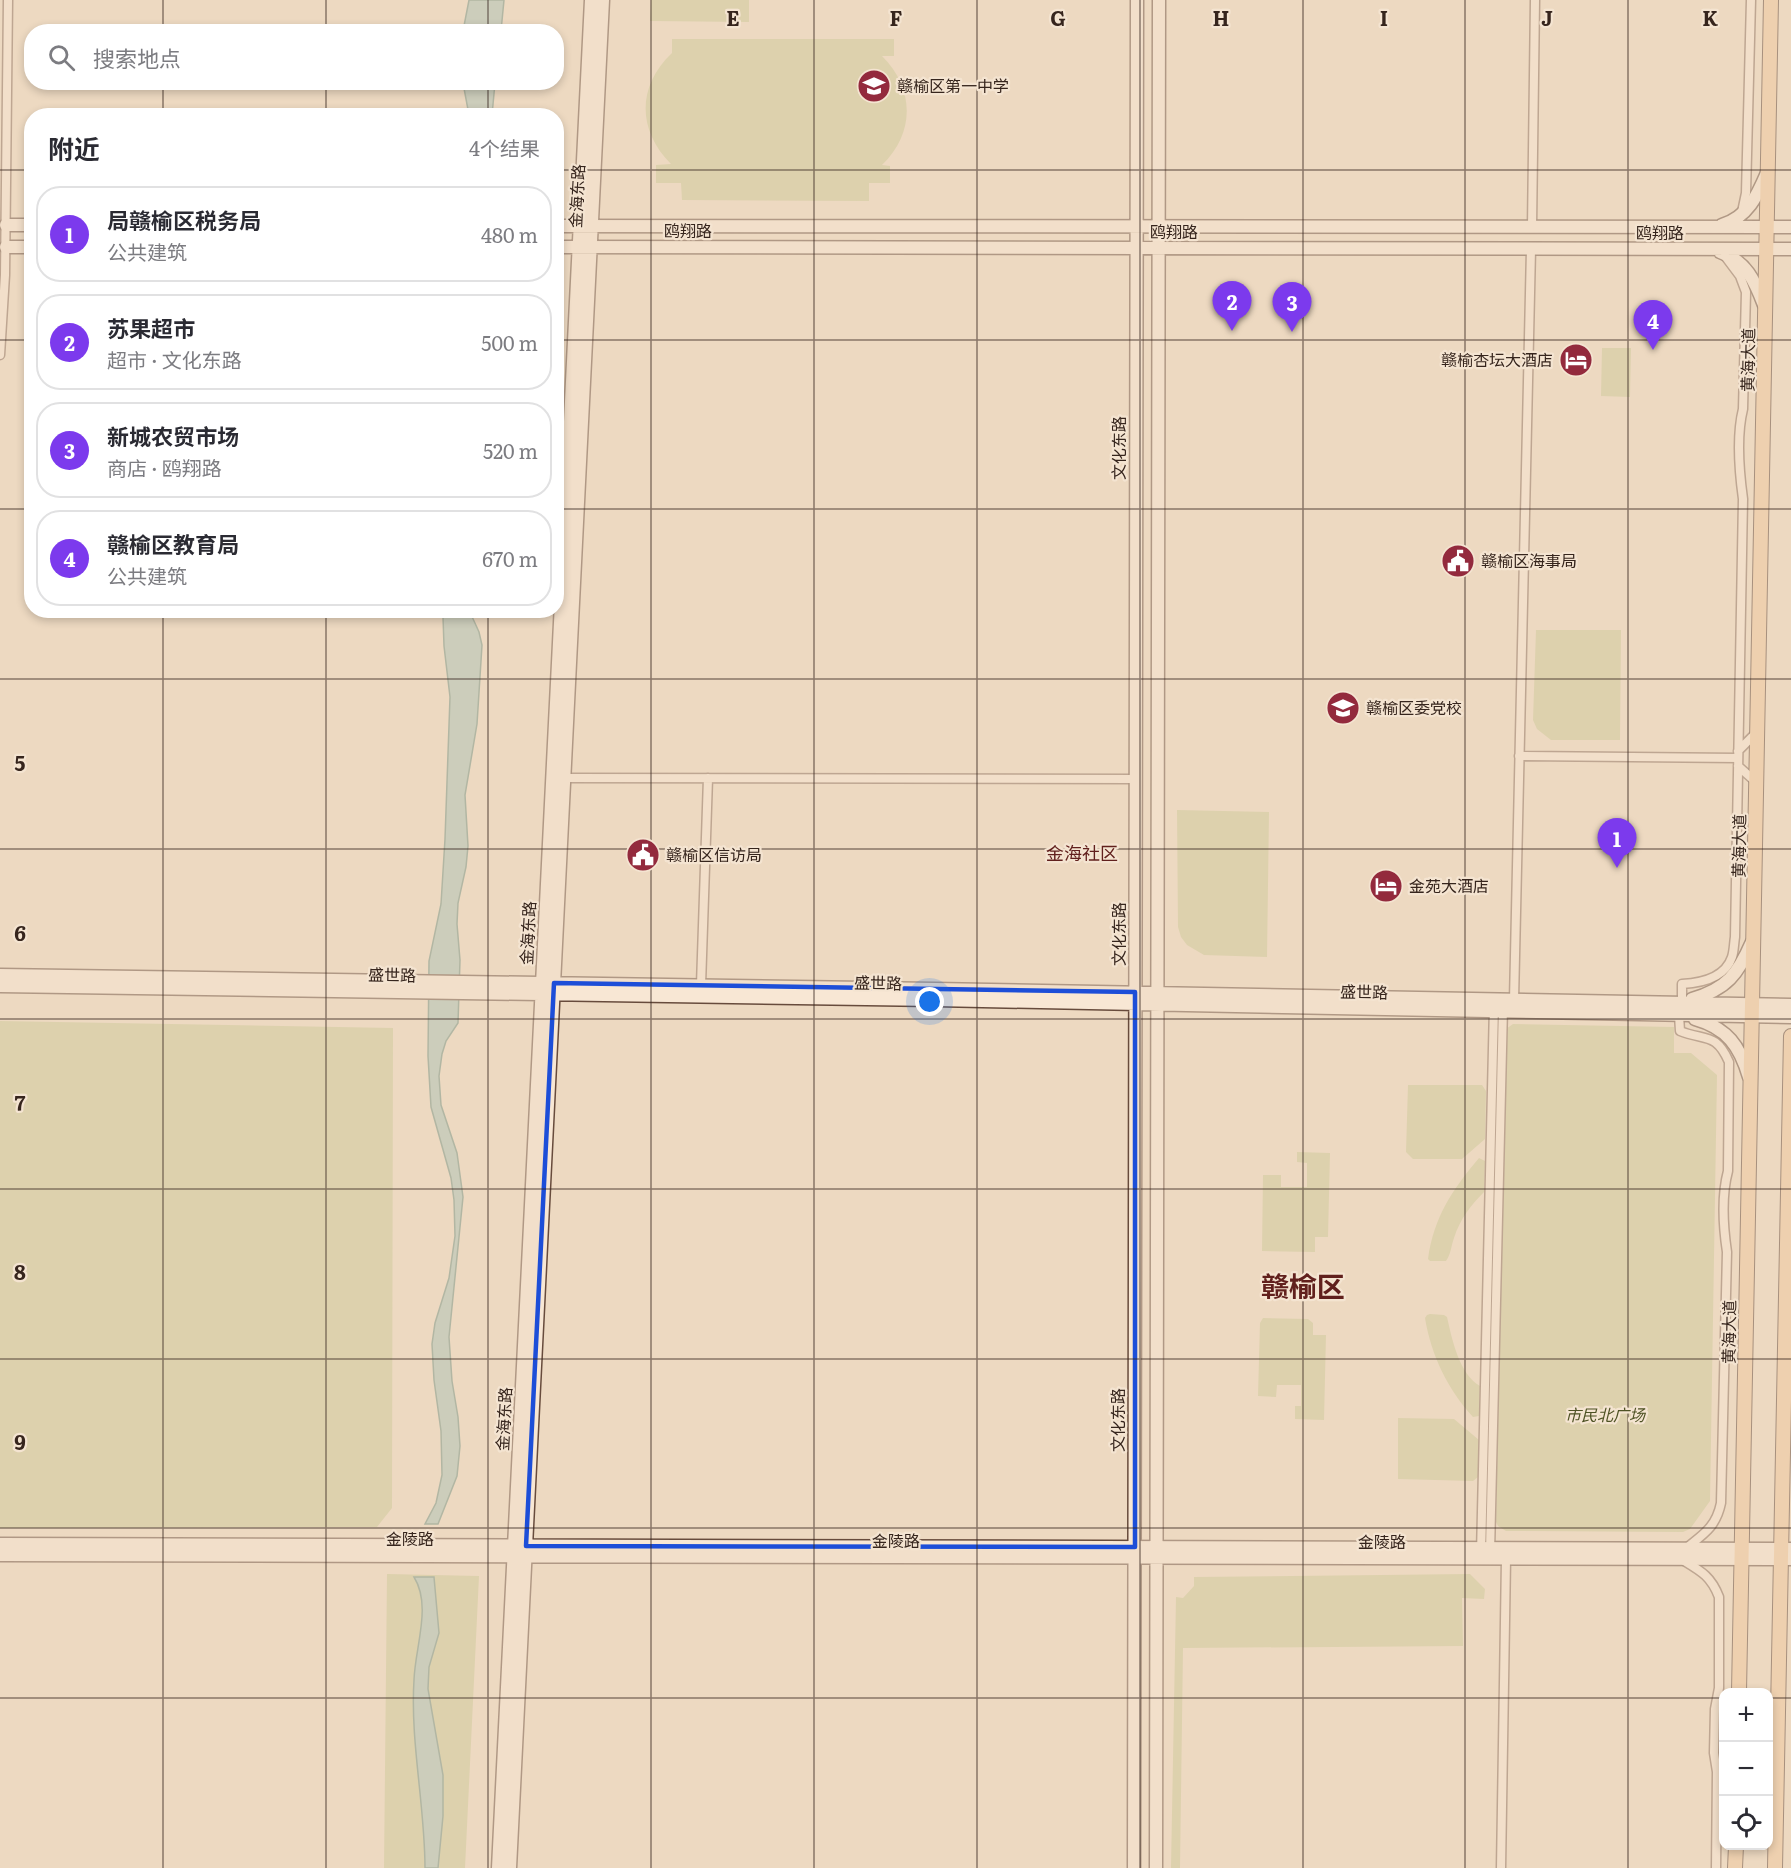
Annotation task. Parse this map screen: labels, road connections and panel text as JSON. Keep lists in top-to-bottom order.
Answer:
{
  "streets": {
    "main road": [
      "金海东路",
      "鸥翔路",
      "黄海大道",
      "文化东路",
      "盛世路",
      "金陵路"
    ]
  },
  "crossings": [
    ["金海东路", "鸥翔路"],
    ["金海东路", "盛世路"],
    ["金海东路", "金陵路"],
    ["鸥翔路", "黄海大道"],
    ["鸥翔路", "文化东路"],
    ["黄海大道", "盛世路"],
    ["黄海大道", "金陵路"],
    ["文化东路", "盛世路"],
    ["文化东路", "金陵路"]
  ],
  "districts": ["金海社区", "赣榆区"],
  "parks": ["市民北广场"],
  "places": {
    "school or university": ["赣榆区第一中学", "赣榆区委党校"],
    "hotel": ["赣榆杏坛大酒店", "金苑大酒店"],
    "public building": ["赣榆区海事局", "赣榆区信访局"]
  },
  "page": {
    "search": "搜索地点",
    "heading": ["附近", "4个结果"],
    "list": [
      {
        "mark": "1",
        "name": "局赣榆区税务局",
        "note": "公共建筑",
        "value": "480 m"
      },
      {
        "mark": "2",
        "name": "苏果超市",
        "note": "超市 · 文化东路",
        "value": "500 m"
      },
      {
        "mark": "3",
        "name": "新城农贸市场",
        "note": "商店 · 鸥翔路",
        "value": "520 m"
      },
      {
        "mark": "4",
        "name": "赣榆区教育局",
        "note": "公共建筑",
        "value": "670 m"
      }
    ],
    "pins": [
      "2",
      "3",
      "4",
      "1"
    ],
    "map_buttons": ["+", "−"]
  },
  "grid": {
    "columns": [
      "E",
      "F",
      "G",
      "H",
      "I",
      "J",
      "K"
    ],
    "rows": [
      "5",
      "6",
      "7",
      "8",
      "9"
    ]
  }
}
